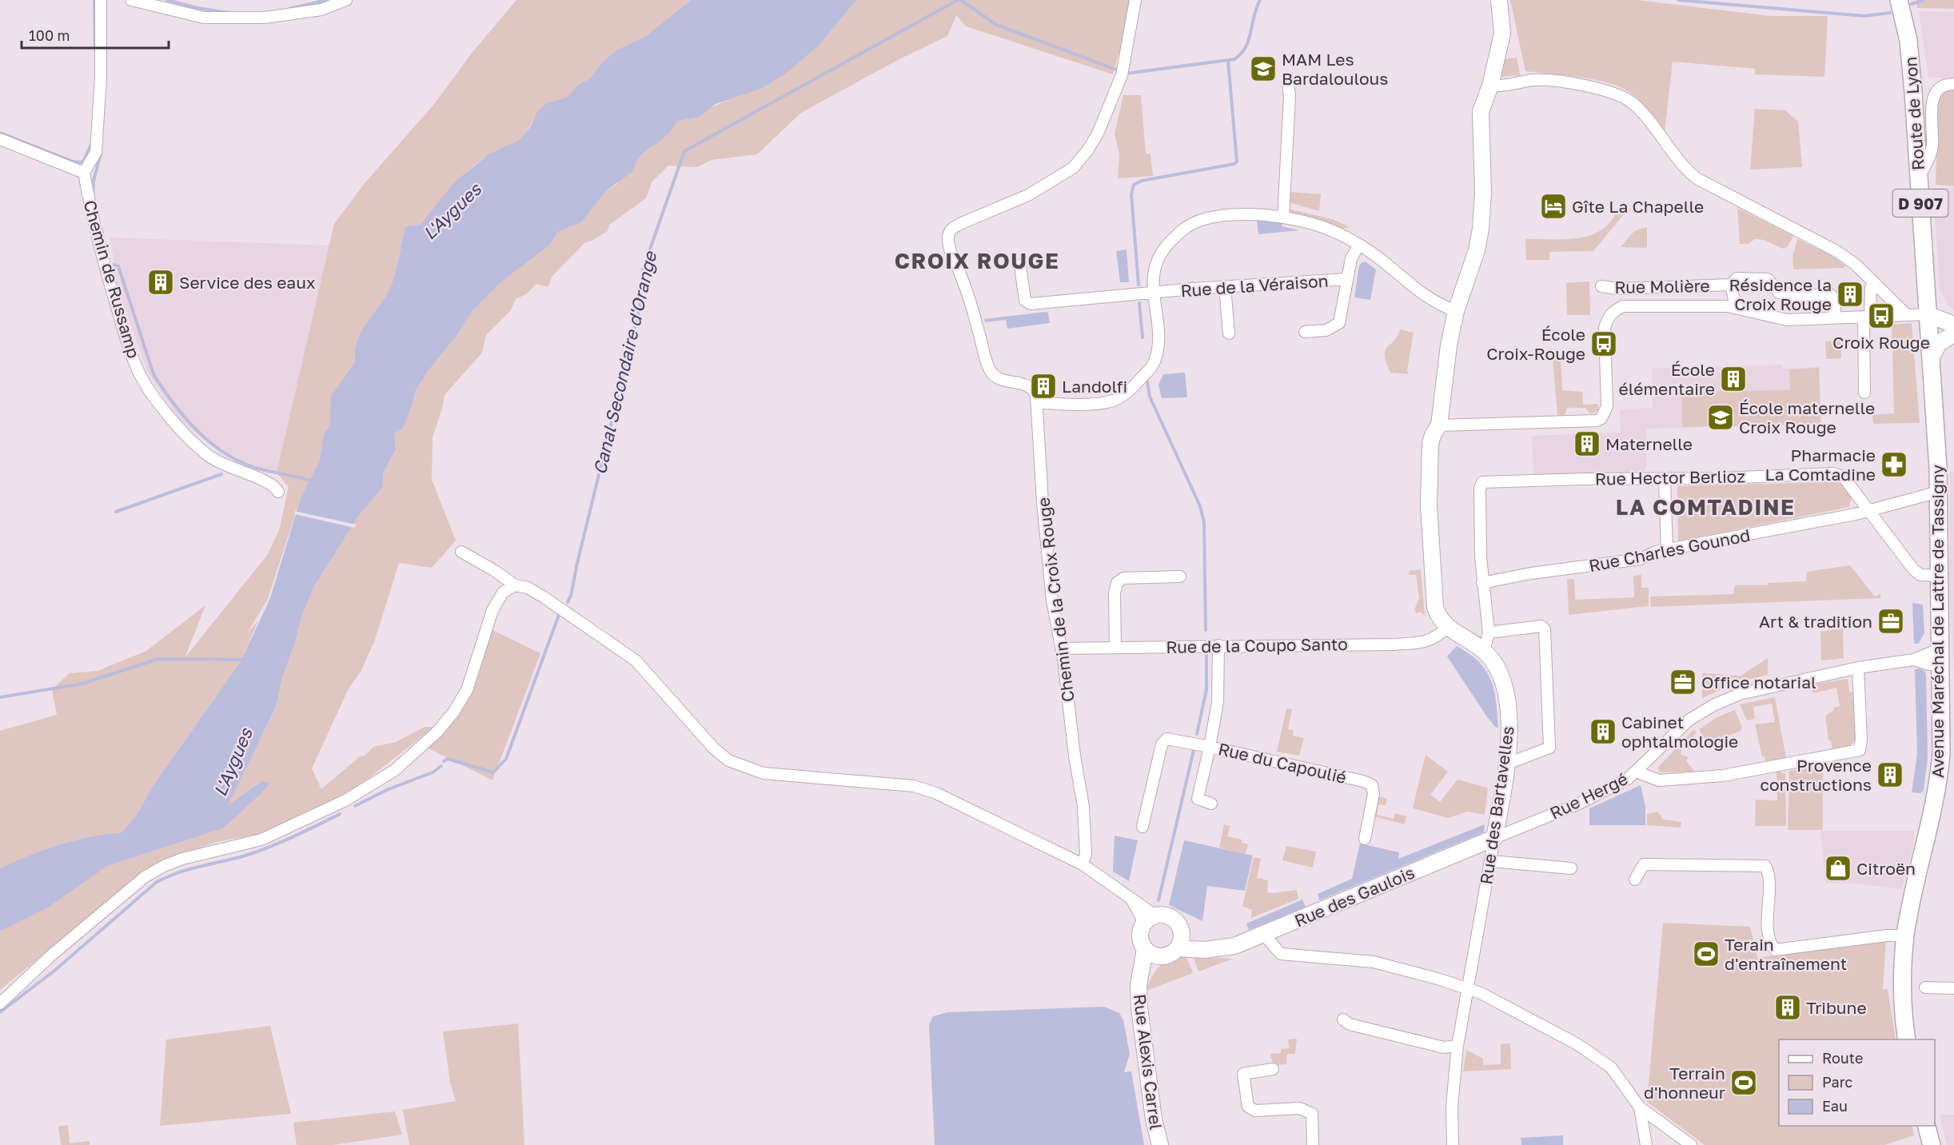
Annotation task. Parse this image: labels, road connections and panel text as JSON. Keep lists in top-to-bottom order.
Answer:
{
  "streets": {
    "main road": ["Route de Lyon", "D 907", "Avenue Maréchal de Lattre de Tassigny"],
    "street": [
      "Chemin de Russamp",
      "Rue de la Véraison",
      "Rue Molière",
      "Rue Hector Berlioz",
      "Rue Charles Gounod",
      "Chemin de la Croix Rouge",
      "Rue de la Coupo Santo",
      "Rue du Capoulié",
      "Rue Hergé",
      "Rue des Bartavelles",
      "Rue des Gaulois",
      "Rue Alexis Carrel"
    ]
  },
  "crossings": [
    ["Route de Lyon", "Avenue Maréchal de Lattre de Tassigny"],
    ["Rue Hector Berlioz", "Rue Charles Gounod"],
    ["Rue Hector Berlioz", "Avenue Maréchal de Lattre de Tassigny"],
    ["Rue Charles Gounod", "Avenue Maréchal de Lattre de Tassigny"],
    ["Chemin de la Croix Rouge", "Rue de la Coupo Santo"],
    ["Avenue Maréchal de Lattre de Tassigny", "Rue Hergé"],
    ["Rue de la Coupo Santo", "Rue du Capoulié"],
    ["Rue de la Coupo Santo", "Rue des Bartavelles"],
    ["Rue Hergé", "Rue des Bartavelles"],
    ["Rue Hergé", "Rue des Gaulois"],
    ["Rue des Bartavelles", "Rue des Gaulois"],
    ["Rue des Gaulois", "Rue Alexis Carrel"]
  ],
  "districts": ["CROIX ROUGE", "LA COMTADINE"],
  "water": ["L'Aygues", "Canal Secondaire d'Orange"],
  "places": {
    "school or university": ["MAM Les Bardaloulous", "École maternelle Croix Rouge"],
    "hotel": ["Gîte La Chapelle"],
    "building": [
      "Service des eaux",
      "Résidence la Croix Rouge",
      "École élémentaire",
      "Landolfi",
      "Maternelle",
      "Cabinet ophtalmologie",
      "Provence constructions",
      "Tribune"
    ],
    "bus stop": ["Croix Rouge", "École Croix-Rouge"],
    "pharmacy": ["Pharmacie La Comtadine"],
    "office": ["Art & tradition", "Office notarial"],
    "shop": ["Citroën"],
    "sports": ["Terain d'entraînement", "Terrain d'honneur"]
  },
  "legend": ["Route", "Parc", "Eau"],
  "scale_bar": "100 m"
}
